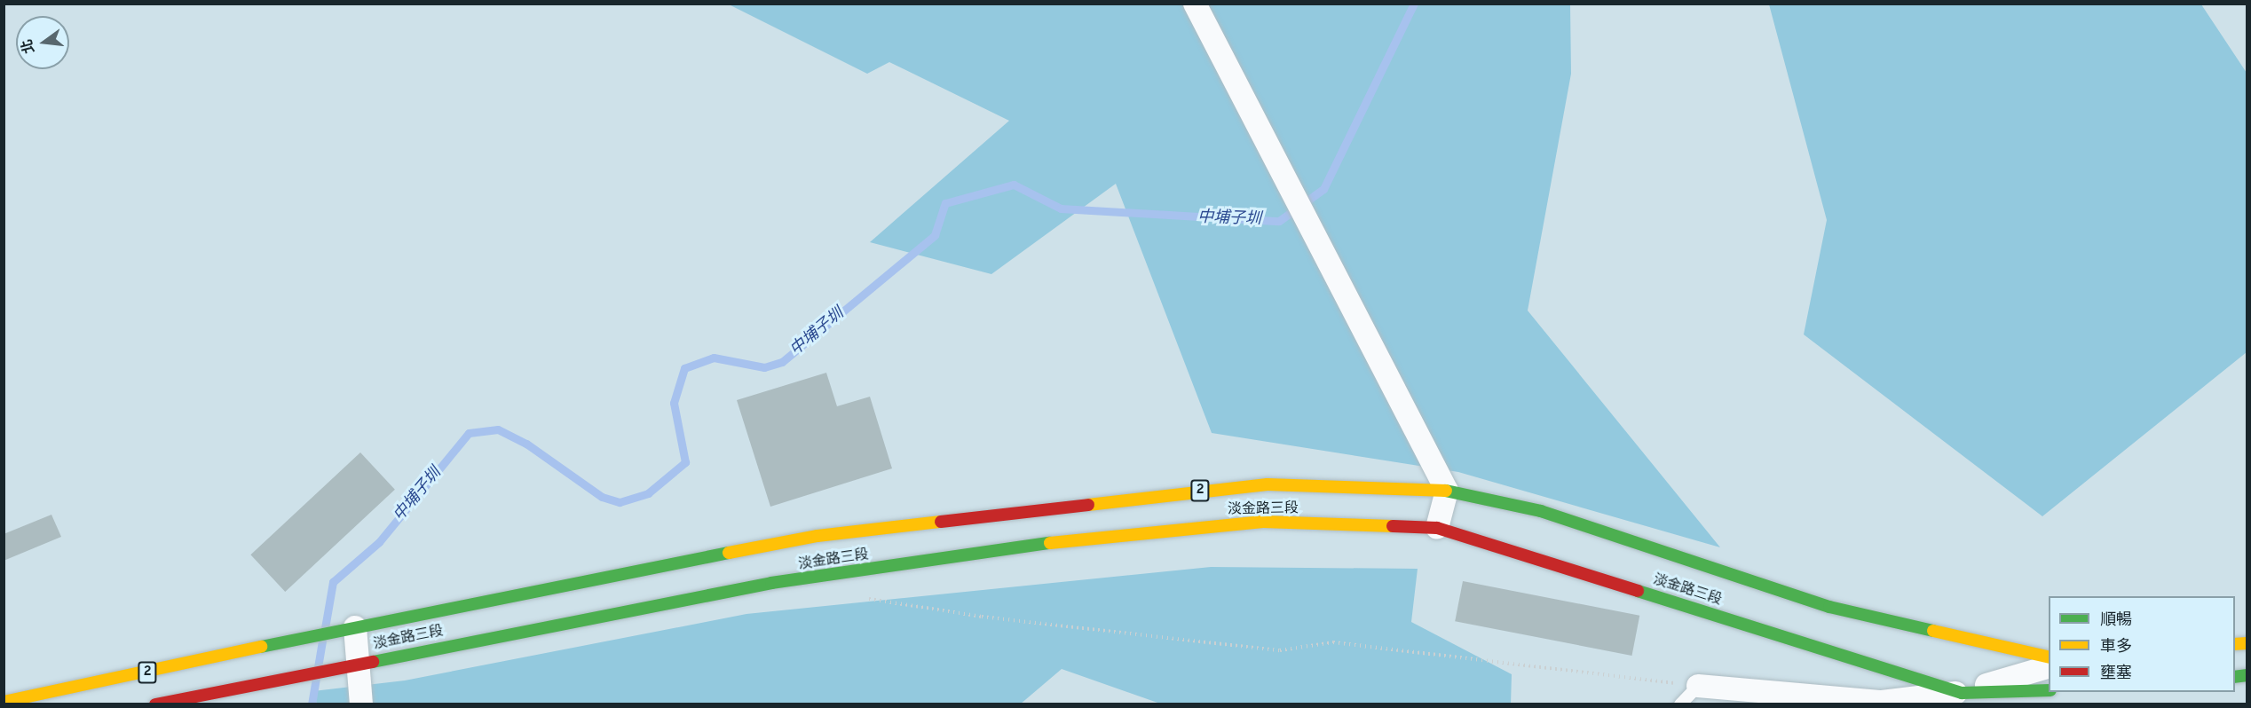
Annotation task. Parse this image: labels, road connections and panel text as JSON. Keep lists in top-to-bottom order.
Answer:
{
  "streets": {
    "main road": ["2", "淡金路三段"]
  },
  "crossings": [
    ["2", "淡金路三段"]
  ],
  "water": ["中埔子圳"],
  "legend": ["順暢", "車多", "壅塞"],
  "north": "left"
}
